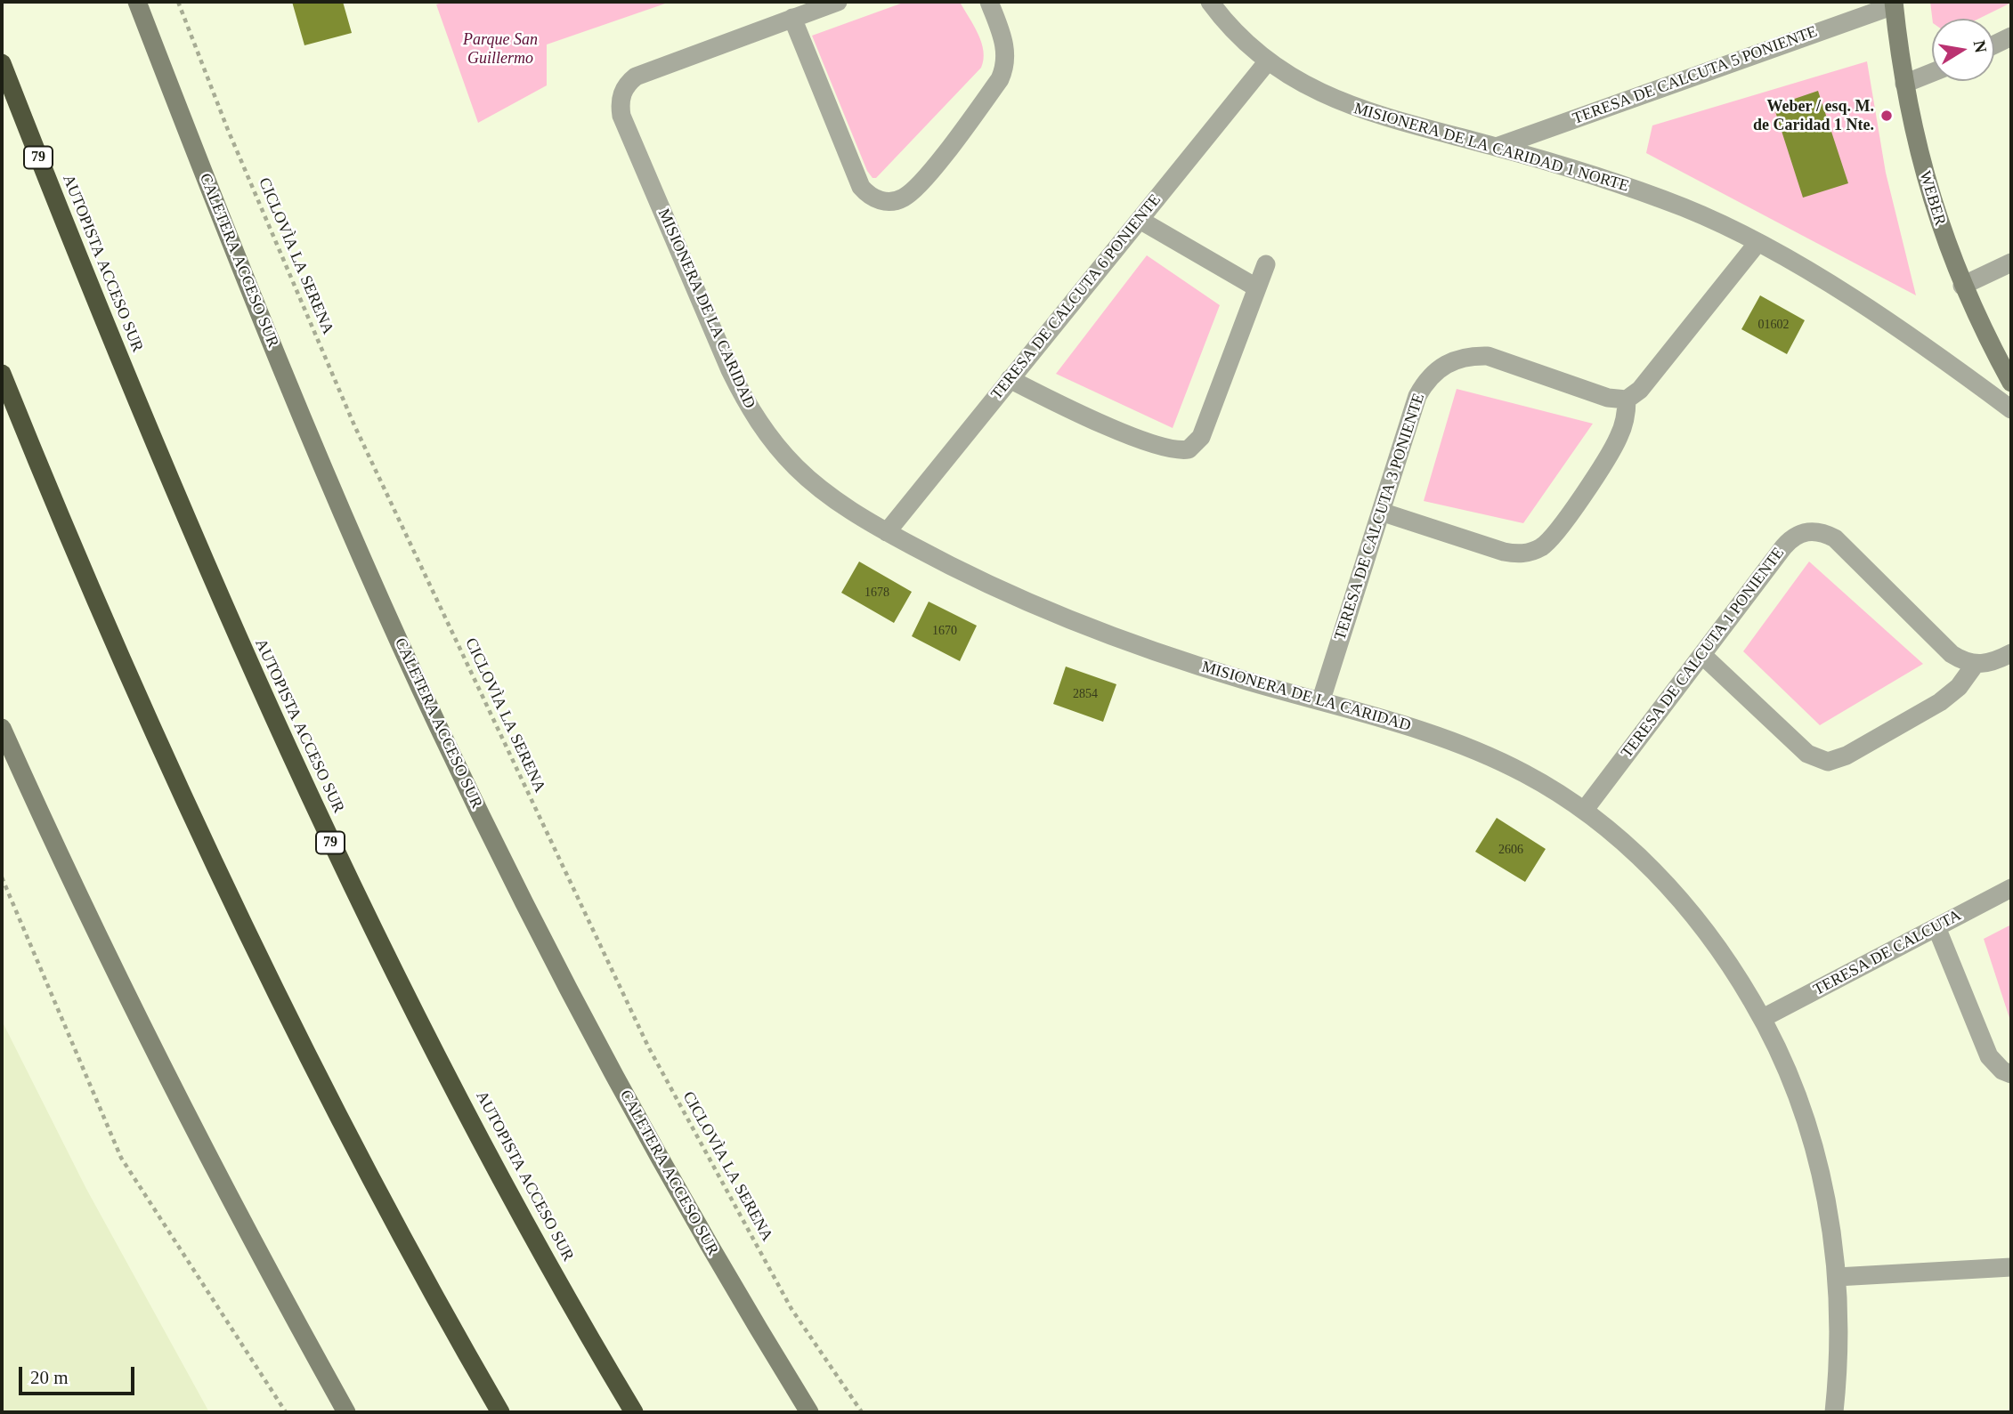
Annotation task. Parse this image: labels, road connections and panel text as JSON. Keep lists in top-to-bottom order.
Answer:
{
  "streets": {
    "highway": ["79", "AUTOPISTA ACCESO SUR"],
    "main road": ["WEBER", "CALETERA ACCESO SUR"],
    "street": [
      "TERESA DE CALCUTA 5 PONIENTE",
      "MISIONERA DE LA CARIDAD 1 NORTE",
      "TERESA DE CALCUTA 6 PONIENTE",
      "MISIONERA DE LA CARIDAD",
      "TERESA DE CALCUTA 3 PONIENTE",
      "TERESA DE CALCUTA 1 PONIENTE",
      "TERESA DE CALCUTA"
    ],
    "path": ["CICLOVÌA LA SERENA"]
  },
  "crossings": [
    ["TERESA DE CALCUTA 5 PONIENTE", "MISIONERA DE LA CARIDAD 1 NORTE"],
    ["TERESA DE CALCUTA 5 PONIENTE", "WEBER"],
    ["MISIONERA DE LA CARIDAD 1 NORTE", "TERESA DE CALCUTA 6 PONIENTE"],
    ["TERESA DE CALCUTA 6 PONIENTE", "MISIONERA DE LA CARIDAD"],
    ["MISIONERA DE LA CARIDAD", "TERESA DE CALCUTA 3 PONIENTE"],
    ["MISIONERA DE LA CARIDAD", "TERESA DE CALCUTA 1 PONIENTE"],
    ["MISIONERA DE LA CARIDAD", "TERESA DE CALCUTA"]
  ],
  "parks": ["Parque San Guillermo"],
  "places": ["Weber / esq. M. de Caridad 1 Nte."],
  "house_numbers": [
    "01602",
    "1678",
    "1670",
    "2854",
    "2606"
  ],
  "scale_bar": "20 m",
  "north": "right"
}
